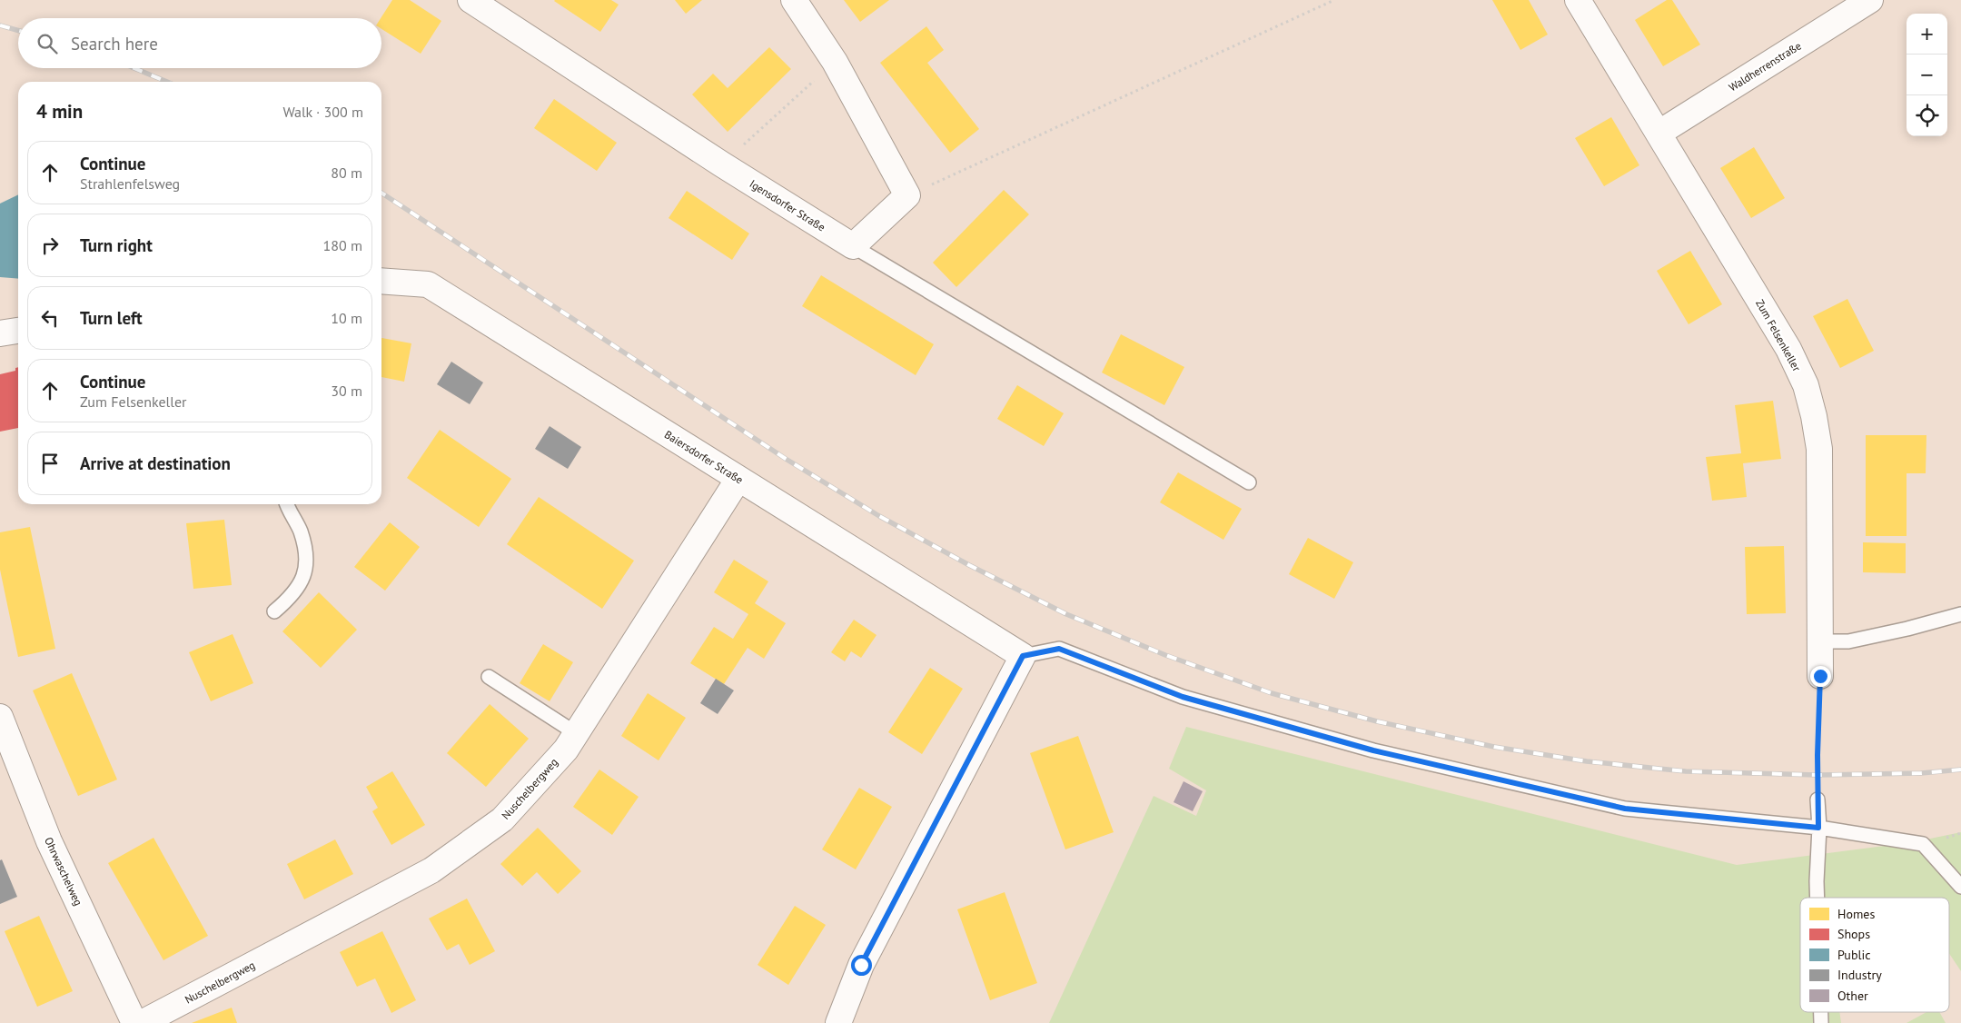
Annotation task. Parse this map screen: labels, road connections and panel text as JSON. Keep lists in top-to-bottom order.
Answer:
{
  "streets": {
    "street": [
      "Waldherrenstraße",
      "Igensdorfer Straße",
      "Zum Felsenkeller",
      "Baiersdorfer Straße",
      "Nuschelbergweg",
      "Ohrwaschelweg"
    ]
  },
  "crossings": [
    ["Waldherrenstraße", "Zum Felsenkeller"],
    ["Baiersdorfer Straße", "Nuschelbergweg"]
  ],
  "legend": [
    "Homes",
    "Shops",
    "Public",
    "Industry",
    "Other"
  ],
  "page": {
    "map_buttons": ["+", "−"],
    "search": "Search here",
    "heading": ["4 min", "Walk · 300 m"],
    "list": [
      ["Continue", "Strahlenfelsweg", "80 m"],
      ["Turn right", "180 m"],
      ["Turn left", "10 m"],
      ["Continue", "Zum Felsenkeller", "30 m"],
      "Arrive at destination"
    ]
  }
}
